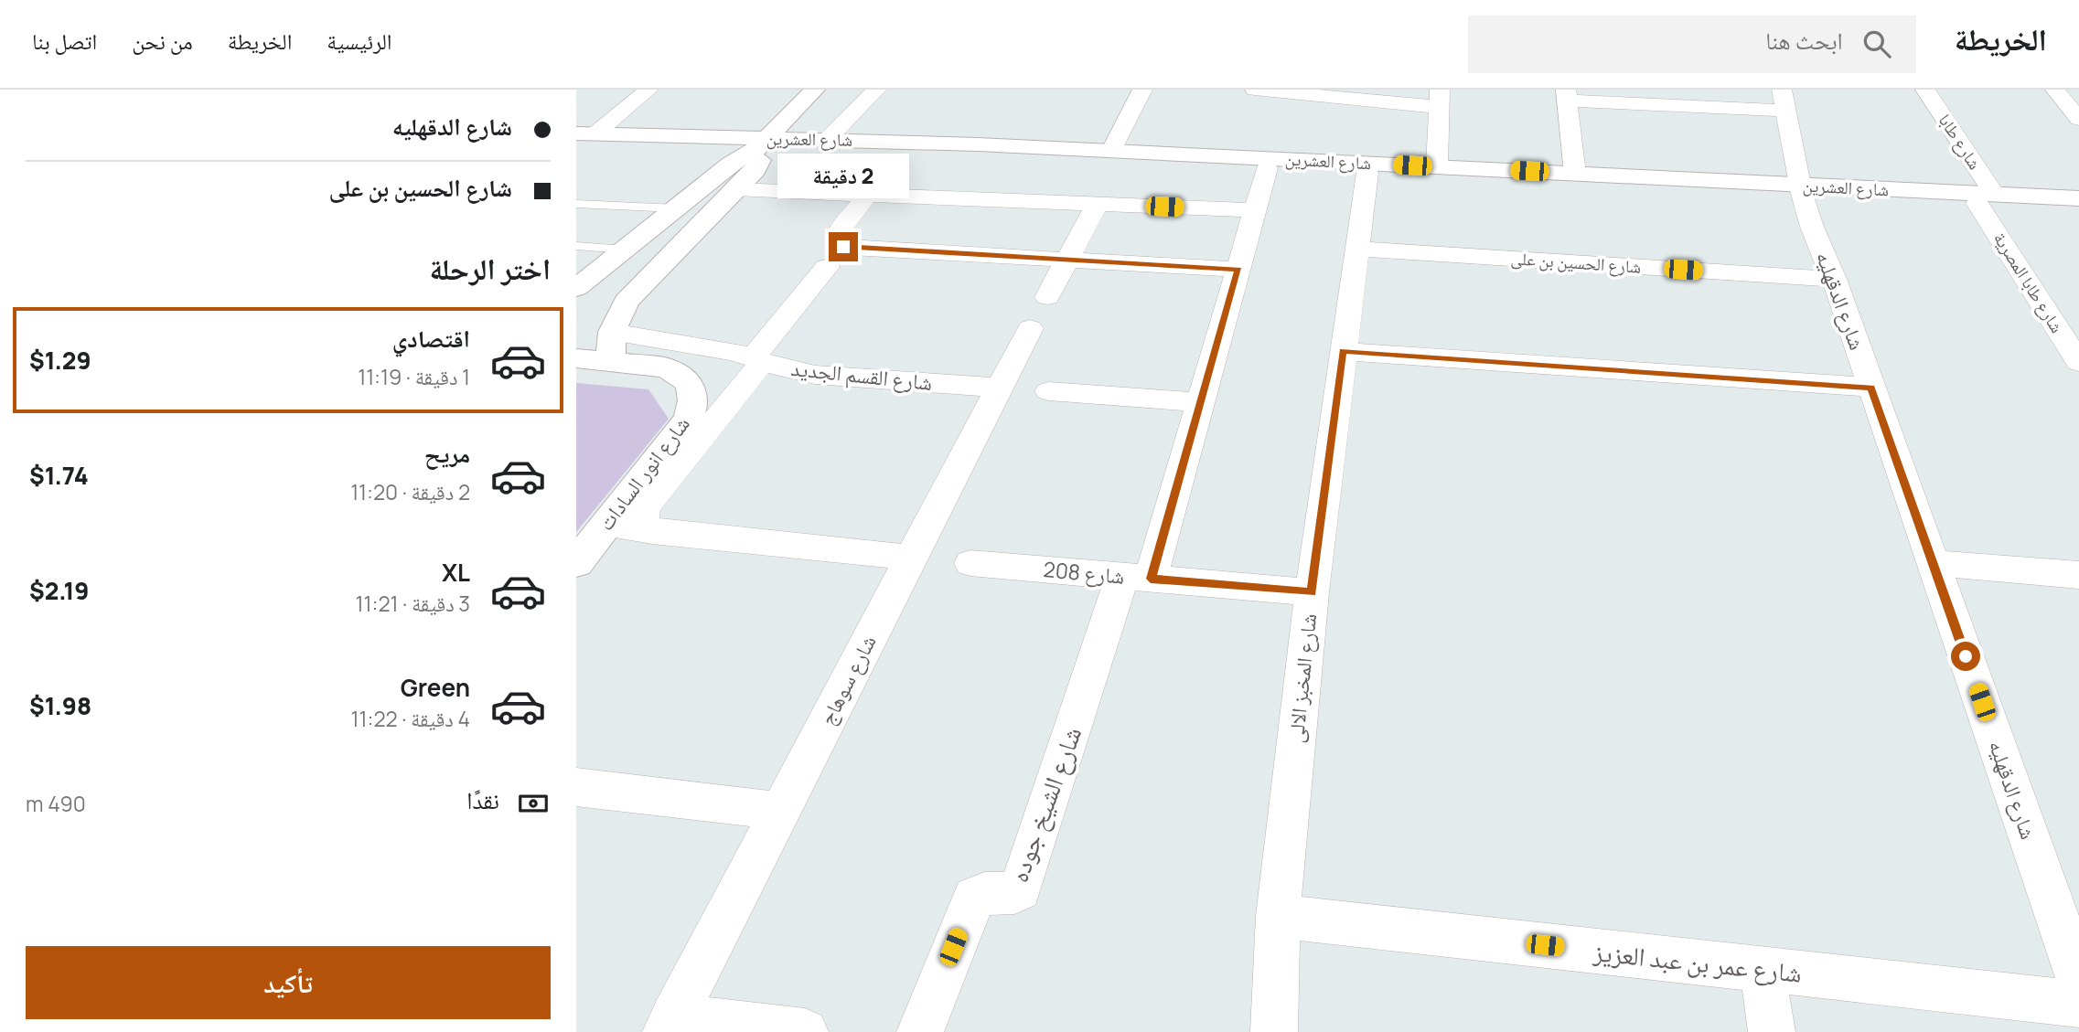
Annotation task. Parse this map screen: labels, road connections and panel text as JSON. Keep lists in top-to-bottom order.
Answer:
{
  "streets": {
    "street": [
      "شارع العشرين",
      "شارع طابا",
      "شارع الحسين بن على",
      "شارع طابا المصرية",
      "شارع الدقهليه",
      "شارع القسم الجديد",
      "شارع انور السادات",
      "شارع 208",
      "شارع المخبز الالى",
      "شارع سوهاج",
      "شارع الشيخ جوده",
      "شارع عمر بن عبد العزيز"
    ]
  },
  "crossings": [
    ["شارع العشرين", "شارع طابا"],
    ["شارع العشرين", "شارع طابا المصرية"],
    ["شارع العشرين", "شارع الدقهليه"],
    ["شارع العشرين", "شارع المخبز الالى"],
    ["شارع العشرين", "شارع الشيخ جوده"],
    ["شارع طابا", "شارع طابا المصرية"],
    ["شارع الحسين بن على", "شارع الدقهليه"],
    ["شارع الحسين بن على", "شارع المخبز الالى"],
    ["شارع القسم الجديد", "شارع انور السادات"],
    ["شارع القسم الجديد", "شارع سوهاج"],
    ["شارع 208", "شارع المخبز الالى"],
    ["شارع 208", "شارع الشيخ جوده"],
    ["شارع المخبز الالى", "شارع عمر بن عبد العزيز"]
  ],
  "page": {
    "header": "الخريطة",
    "search": "ابحث هنا",
    "nav": [
      "الرئيسية",
      "الخريطة",
      "من نحن",
      "اتصل بنا"
    ],
    "banner": ["شارع الدقهليه", "شارع الحسين بن على"],
    "bubble": "2 دقيقة",
    "heading": "اختر الرحلة",
    "list": [
      {
        "name": "اقتصادي",
        "note": "1 دقيقة · 11:19",
        "value": "$1.29"
      },
      {
        "name": "مريح",
        "note": "2 دقيقة · 11:20",
        "value": "$1.74"
      },
      {
        "name": "XL",
        "note": "3 دقيقة · 11:21",
        "value": "$2.19"
      },
      {
        "name": "Green",
        "note": "4 دقيقة · 11:22",
        "value": "$1.98"
      }
    ],
    "pay": ["نقدًا", "490 m"],
    "buttons": "تأكيد"
  }
}
